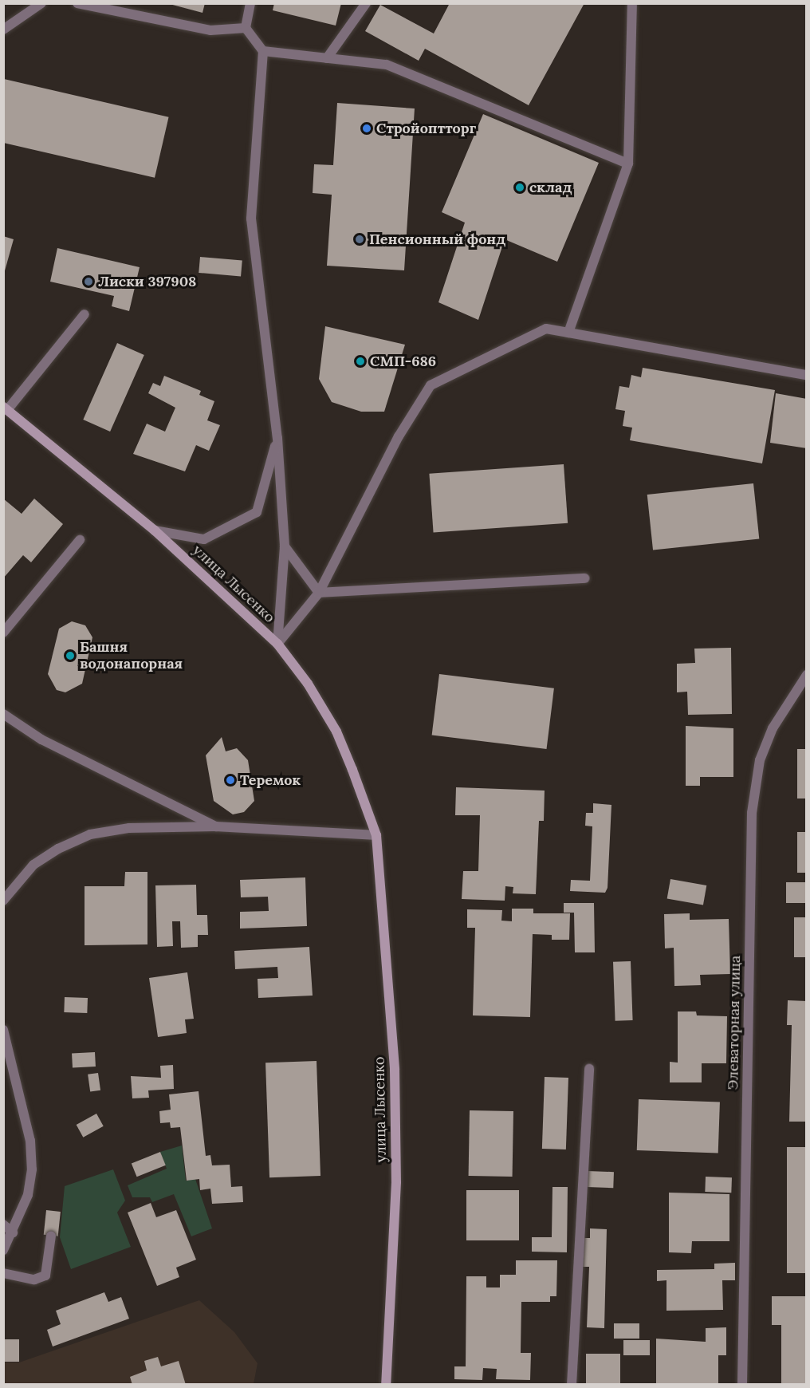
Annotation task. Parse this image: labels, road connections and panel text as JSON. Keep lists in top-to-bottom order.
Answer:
{
  "streets": {
    "main road": ["улица Лысенко"],
    "street": ["Элеваторная улица"]
  },
  "places": [
    "Стройоптторг",
    "склад",
    "Пенсионный фонд",
    "Лиски 397908",
    "СМП-686",
    "Башня водонапорная",
    "Теремок"
  ]
}
